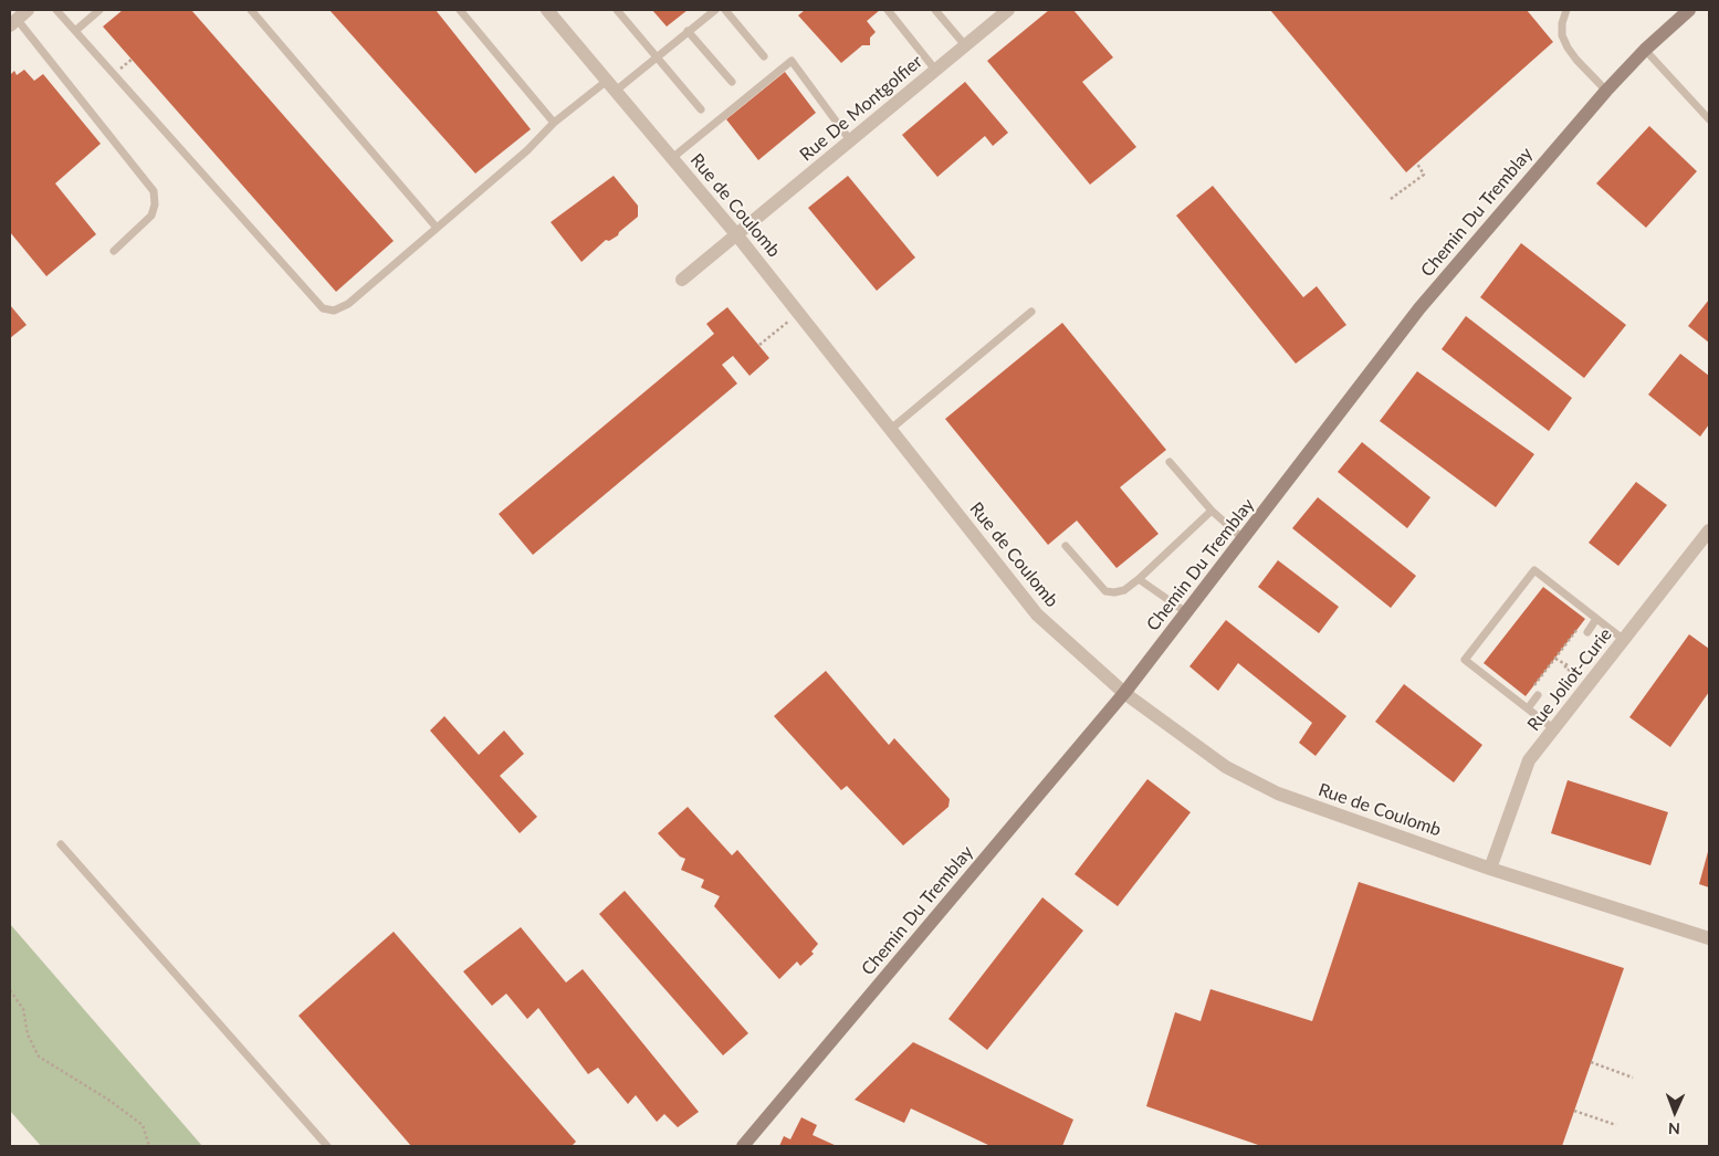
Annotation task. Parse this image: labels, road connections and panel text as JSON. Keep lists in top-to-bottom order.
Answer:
{
  "streets": {
    "street": [
      "Rue De Montgolfier",
      "Rue de Coulomb",
      "Chemin Du Tremblay",
      "Rue Joliot-Curie"
    ]
  },
  "crossings": [
    ["Rue De Montgolfier", "Rue de Coulomb"],
    ["Rue de Coulomb", "Chemin Du Tremblay"],
    ["Rue de Coulomb", "Rue Joliot-Curie"]
  ],
  "north": "bottom"
}
